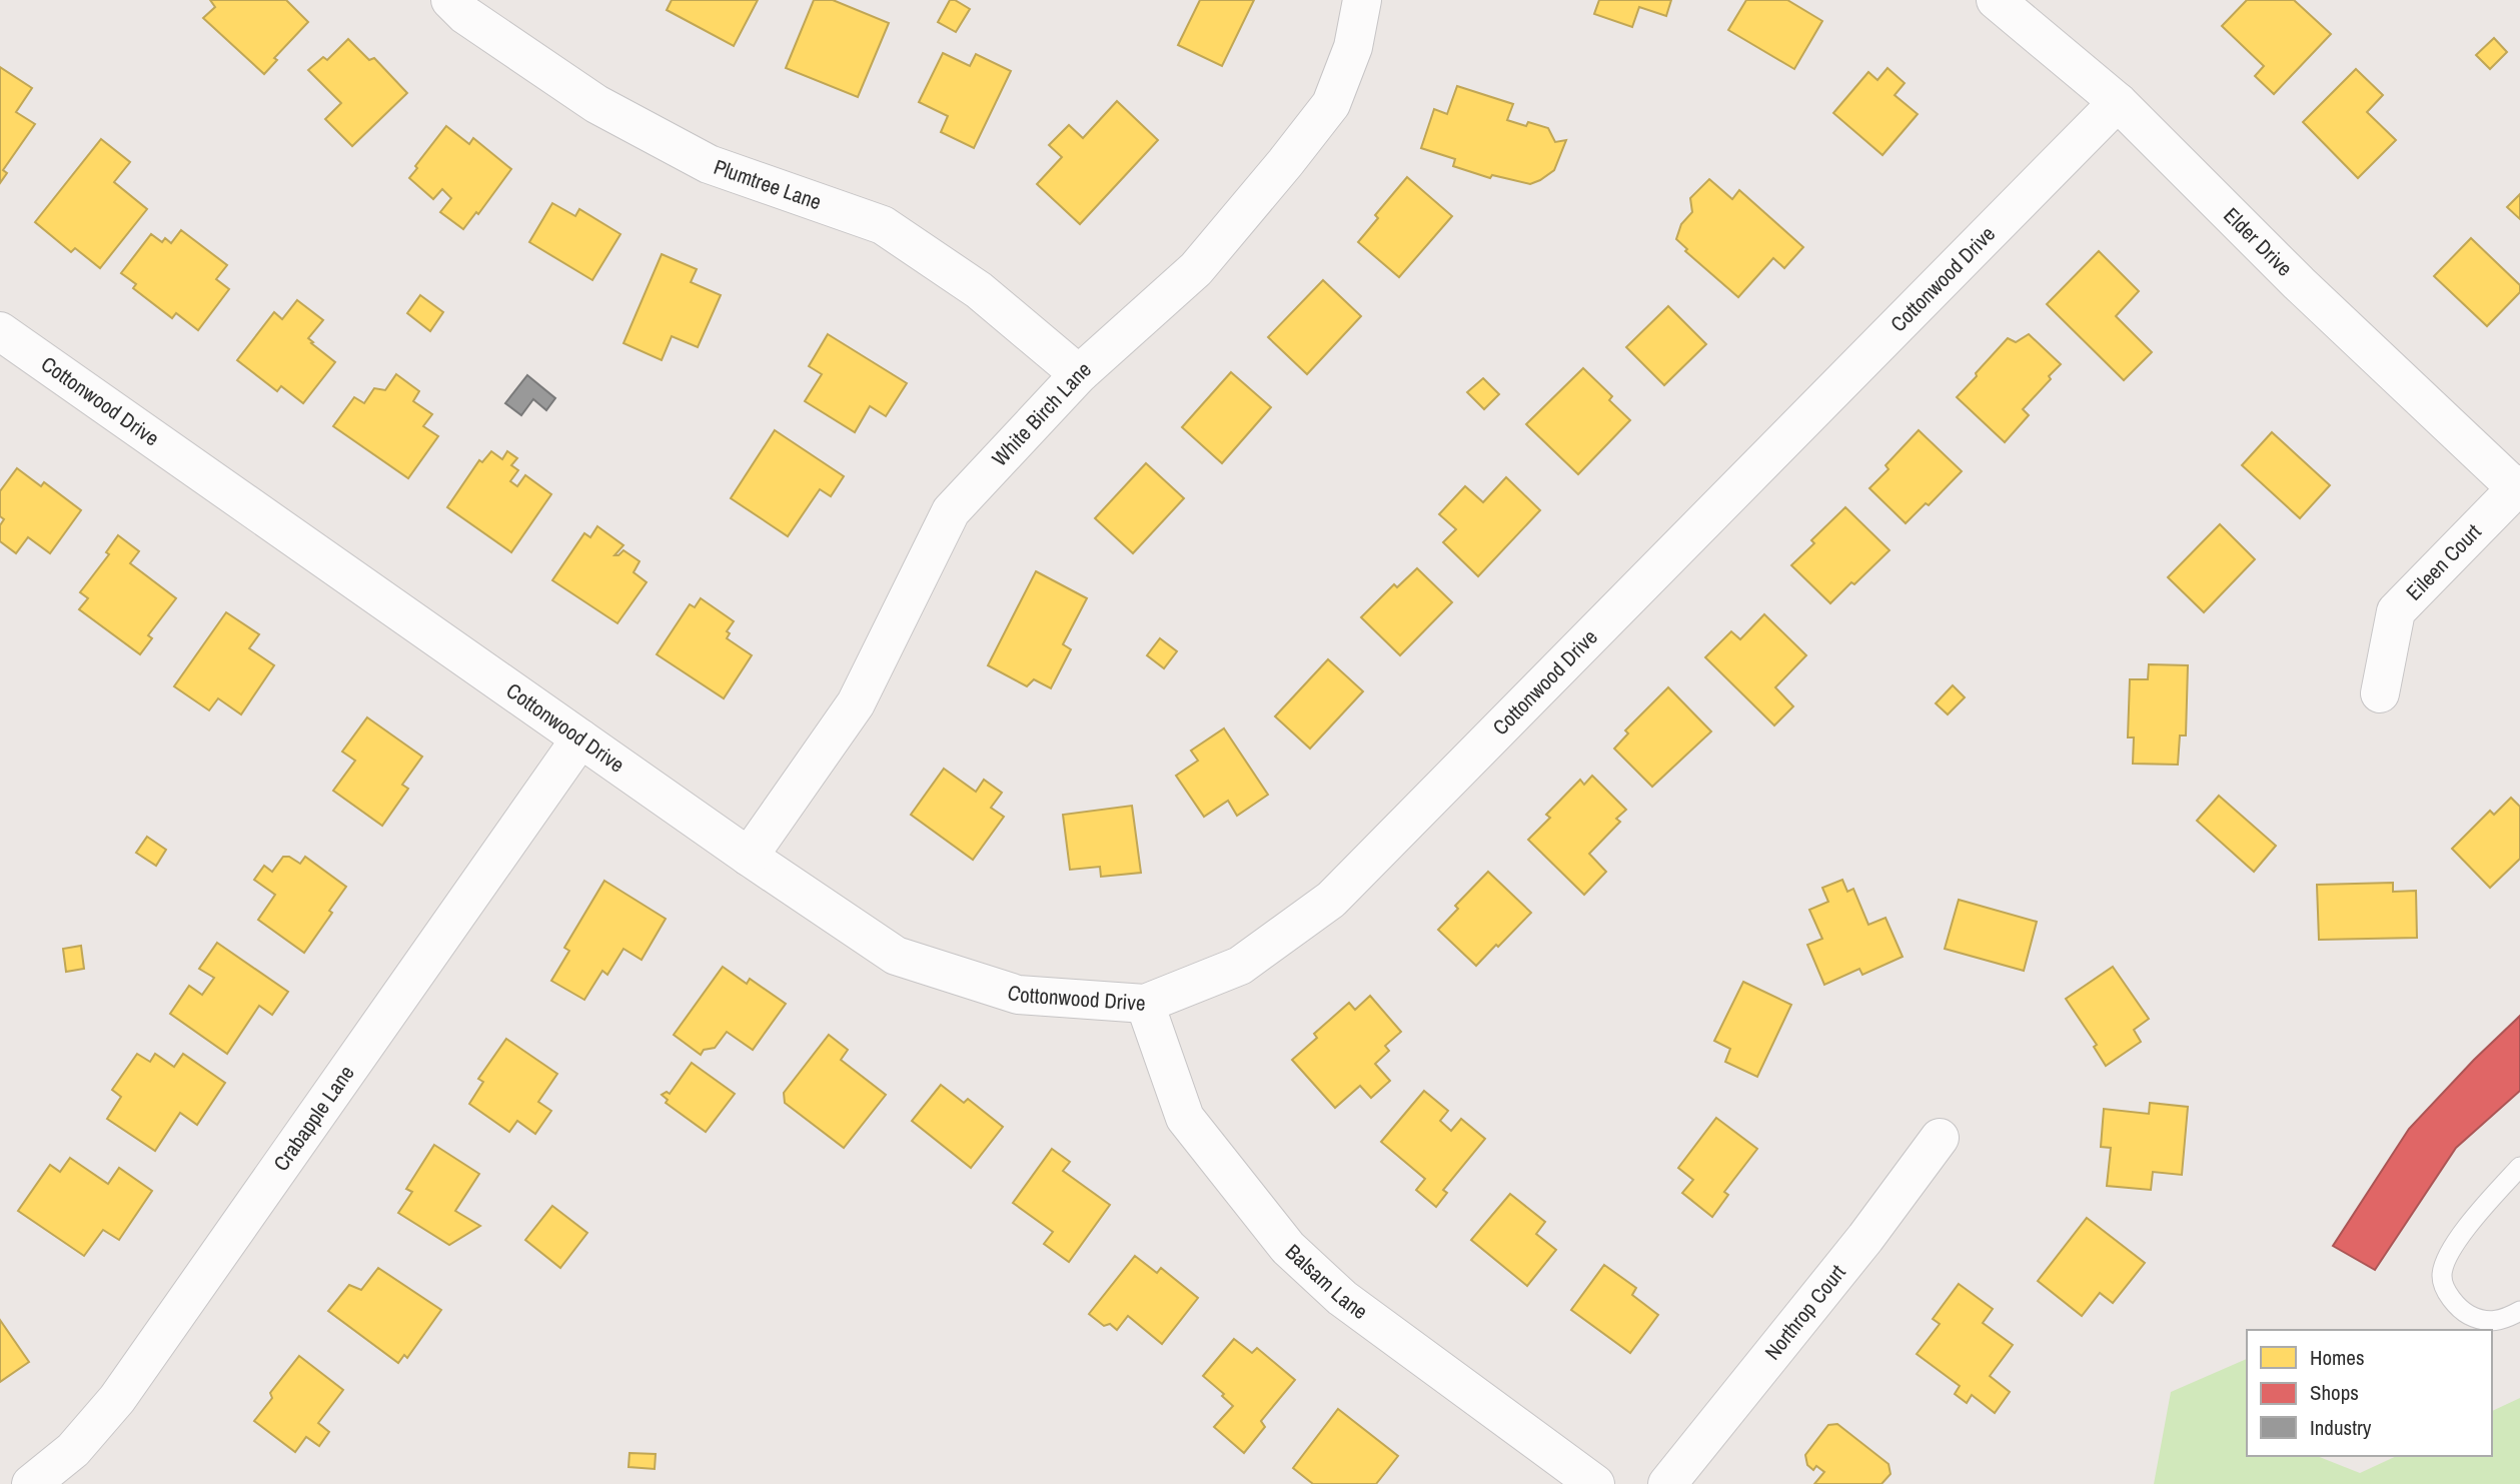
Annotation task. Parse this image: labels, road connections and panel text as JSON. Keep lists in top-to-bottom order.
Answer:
{
  "streets": {
    "street": [
      "Plumtree Lane",
      "Elder Drive",
      "Cottonwood Drive",
      "White Birch Lane",
      "Eileen Court",
      "Crabapple Lane",
      "Balsam Lane",
      "Northrop Court"
    ]
  },
  "crossings": [
    ["Plumtree Lane", "White Birch Lane"],
    ["Elder Drive", "Cottonwood Drive"],
    ["Elder Drive", "Eileen Court"],
    ["Cottonwood Drive", "White Birch Lane"],
    ["Cottonwood Drive", "Crabapple Lane"],
    ["Cottonwood Drive", "Balsam Lane"]
  ],
  "legend": ["Homes", "Shops", "Industry"]
}
